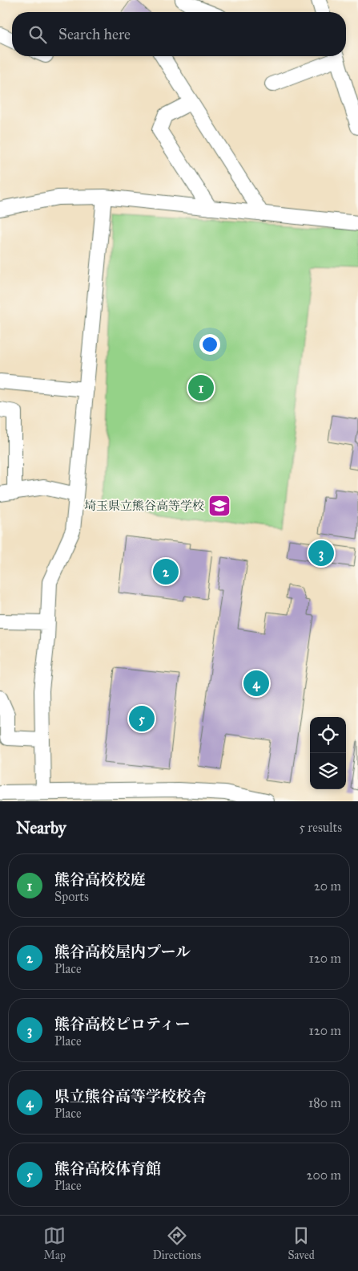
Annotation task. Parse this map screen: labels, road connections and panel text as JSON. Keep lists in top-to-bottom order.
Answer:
{
  "places": {
    "school or university": ["埼玉県立熊谷高等学校"]
  },
  "page": {
    "search": "Search here",
    "pins": [
      "1",
      "3",
      "2",
      "4",
      "5"
    ],
    "heading": ["Nearby", "5 results"],
    "list": [
      {
        "mark": "1",
        "name": "熊谷高校校庭",
        "note": "Sports",
        "value": "20 m"
      },
      {
        "mark": "2",
        "name": "熊谷高校屋内プール",
        "note": "Place",
        "value": "120 m"
      },
      {
        "mark": "3",
        "name": "熊谷高校ピロティー",
        "note": "Place",
        "value": "120 m"
      },
      {
        "mark": "4",
        "name": "県立熊谷高等学校校舎",
        "note": "Place",
        "value": "180 m"
      },
      {
        "mark": "5",
        "name": "熊谷高校体育館",
        "note": "Place",
        "value": "200 m"
      }
    ],
    "nav": ["Map", "Directions", "Saved"]
  }
}
